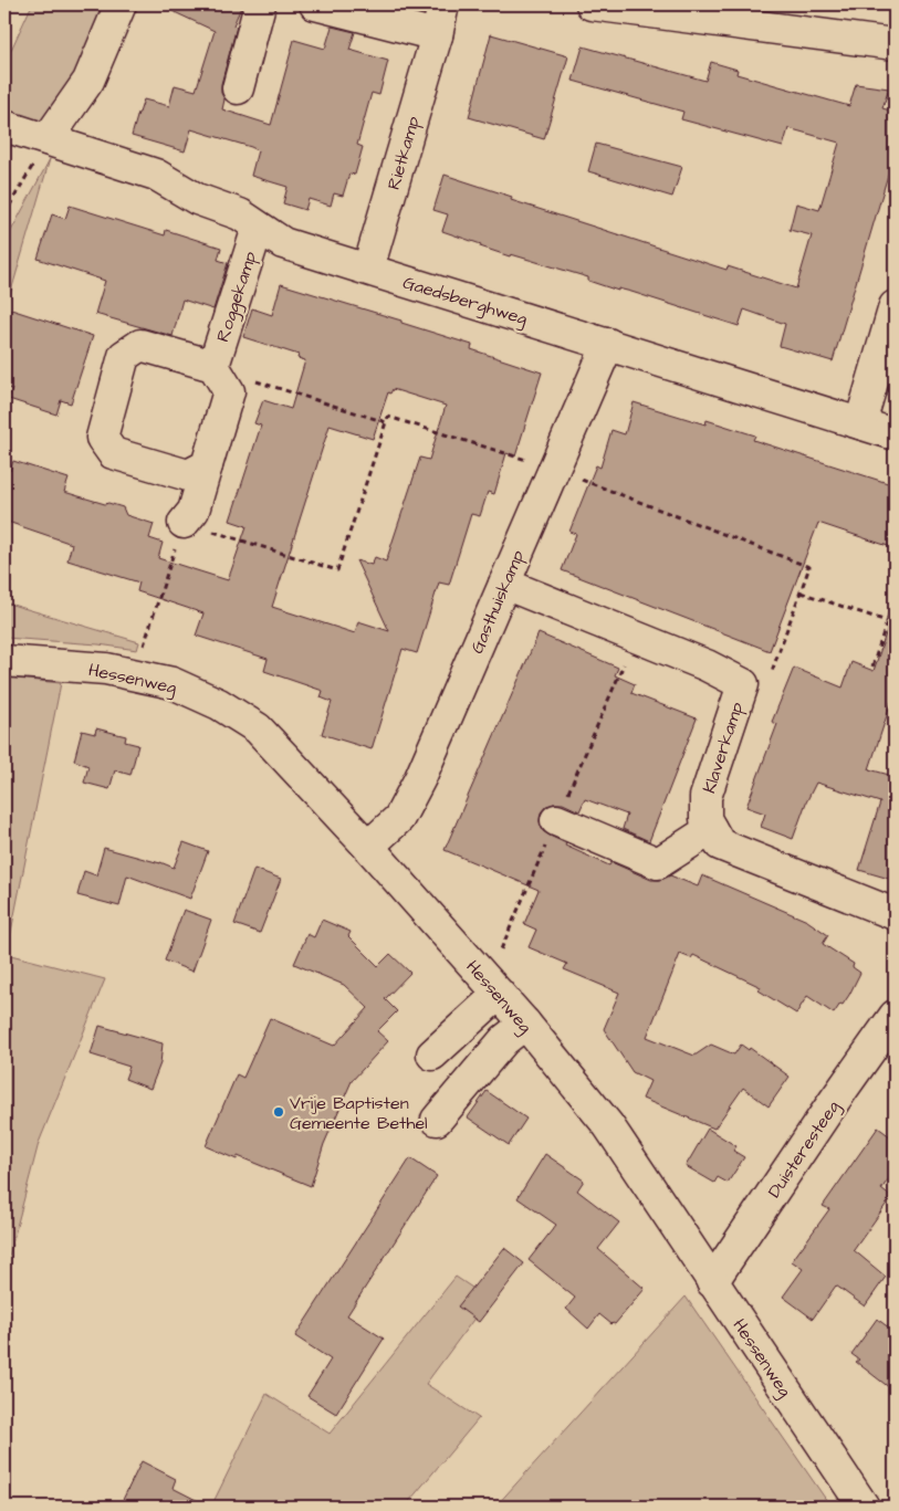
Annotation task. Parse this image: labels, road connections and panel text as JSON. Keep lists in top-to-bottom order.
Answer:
{
  "streets": {
    "street": [
      "Rietkamp",
      "Roggekamp",
      "Gaedsberghweg",
      "Gasthuiskamp",
      "Hessenweg",
      "Klaverkamp",
      "Duisteresteeg"
    ]
  },
  "crossings": [
    ["Rietkamp", "Gaedsberghweg"],
    ["Roggekamp", "Gaedsberghweg"],
    ["Gaedsberghweg", "Gasthuiskamp"],
    ["Gasthuiskamp", "Hessenweg"],
    ["Gasthuiskamp", "Klaverkamp"],
    ["Hessenweg", "Duisteresteeg"]
  ],
  "places": ["Vrije Baptisten Gemeente Bethel"]
}
